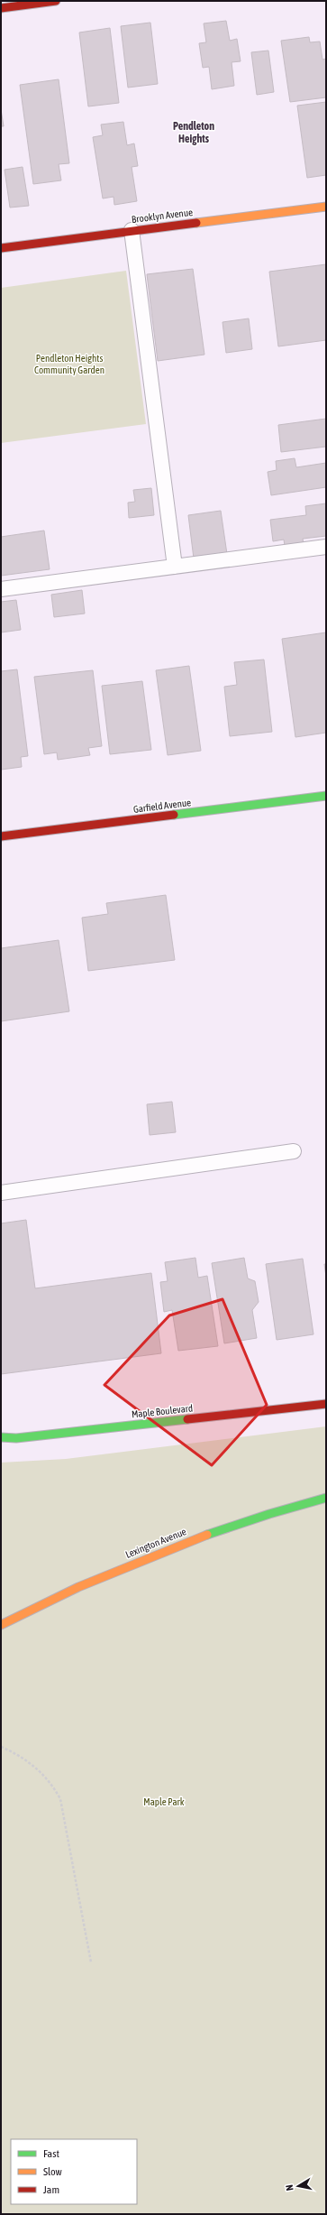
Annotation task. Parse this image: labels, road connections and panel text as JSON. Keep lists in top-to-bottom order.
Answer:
{
  "streets": {
    "street": [
      "Brooklyn Avenue",
      "Garfield Avenue",
      "Maple Boulevard",
      "Lexington Avenue"
    ]
  },
  "districts": ["Pendleton Heights"],
  "parks": ["Pendleton Heights Community Garden", "Maple Park"],
  "legend": ["Fast", "Slow", "Jam"],
  "north": "left"
}
